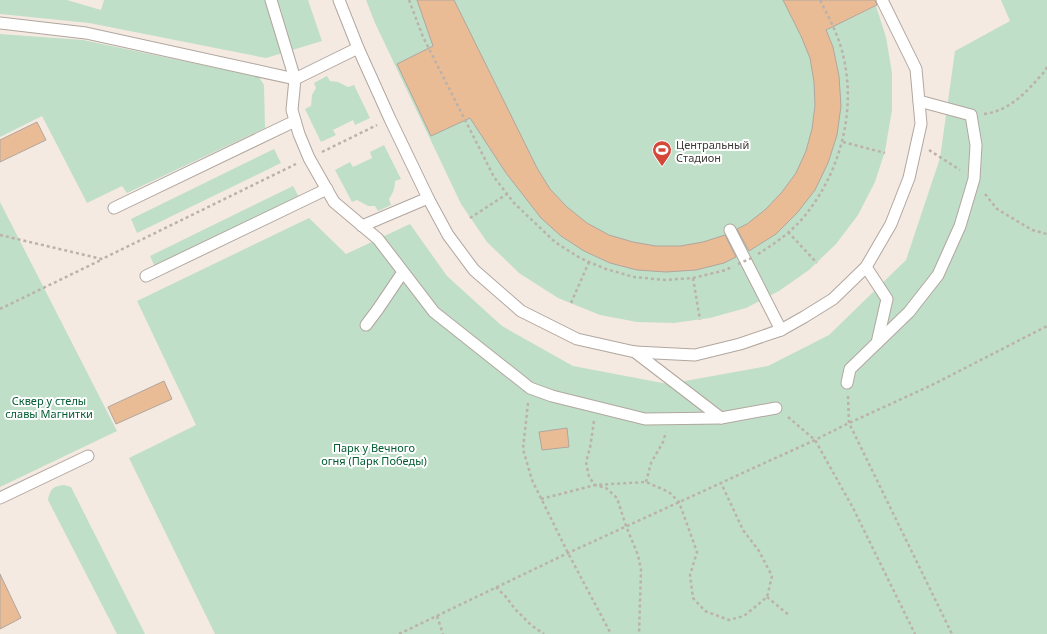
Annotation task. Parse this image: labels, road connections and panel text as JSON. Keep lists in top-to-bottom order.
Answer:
{
  "parks": ["Сквер у стелы славы Магнитки", "Парк у Вечного огня (Парк Победы)"],
  "places": {
    "sports": ["Центральный Стадион"]
  }
}
